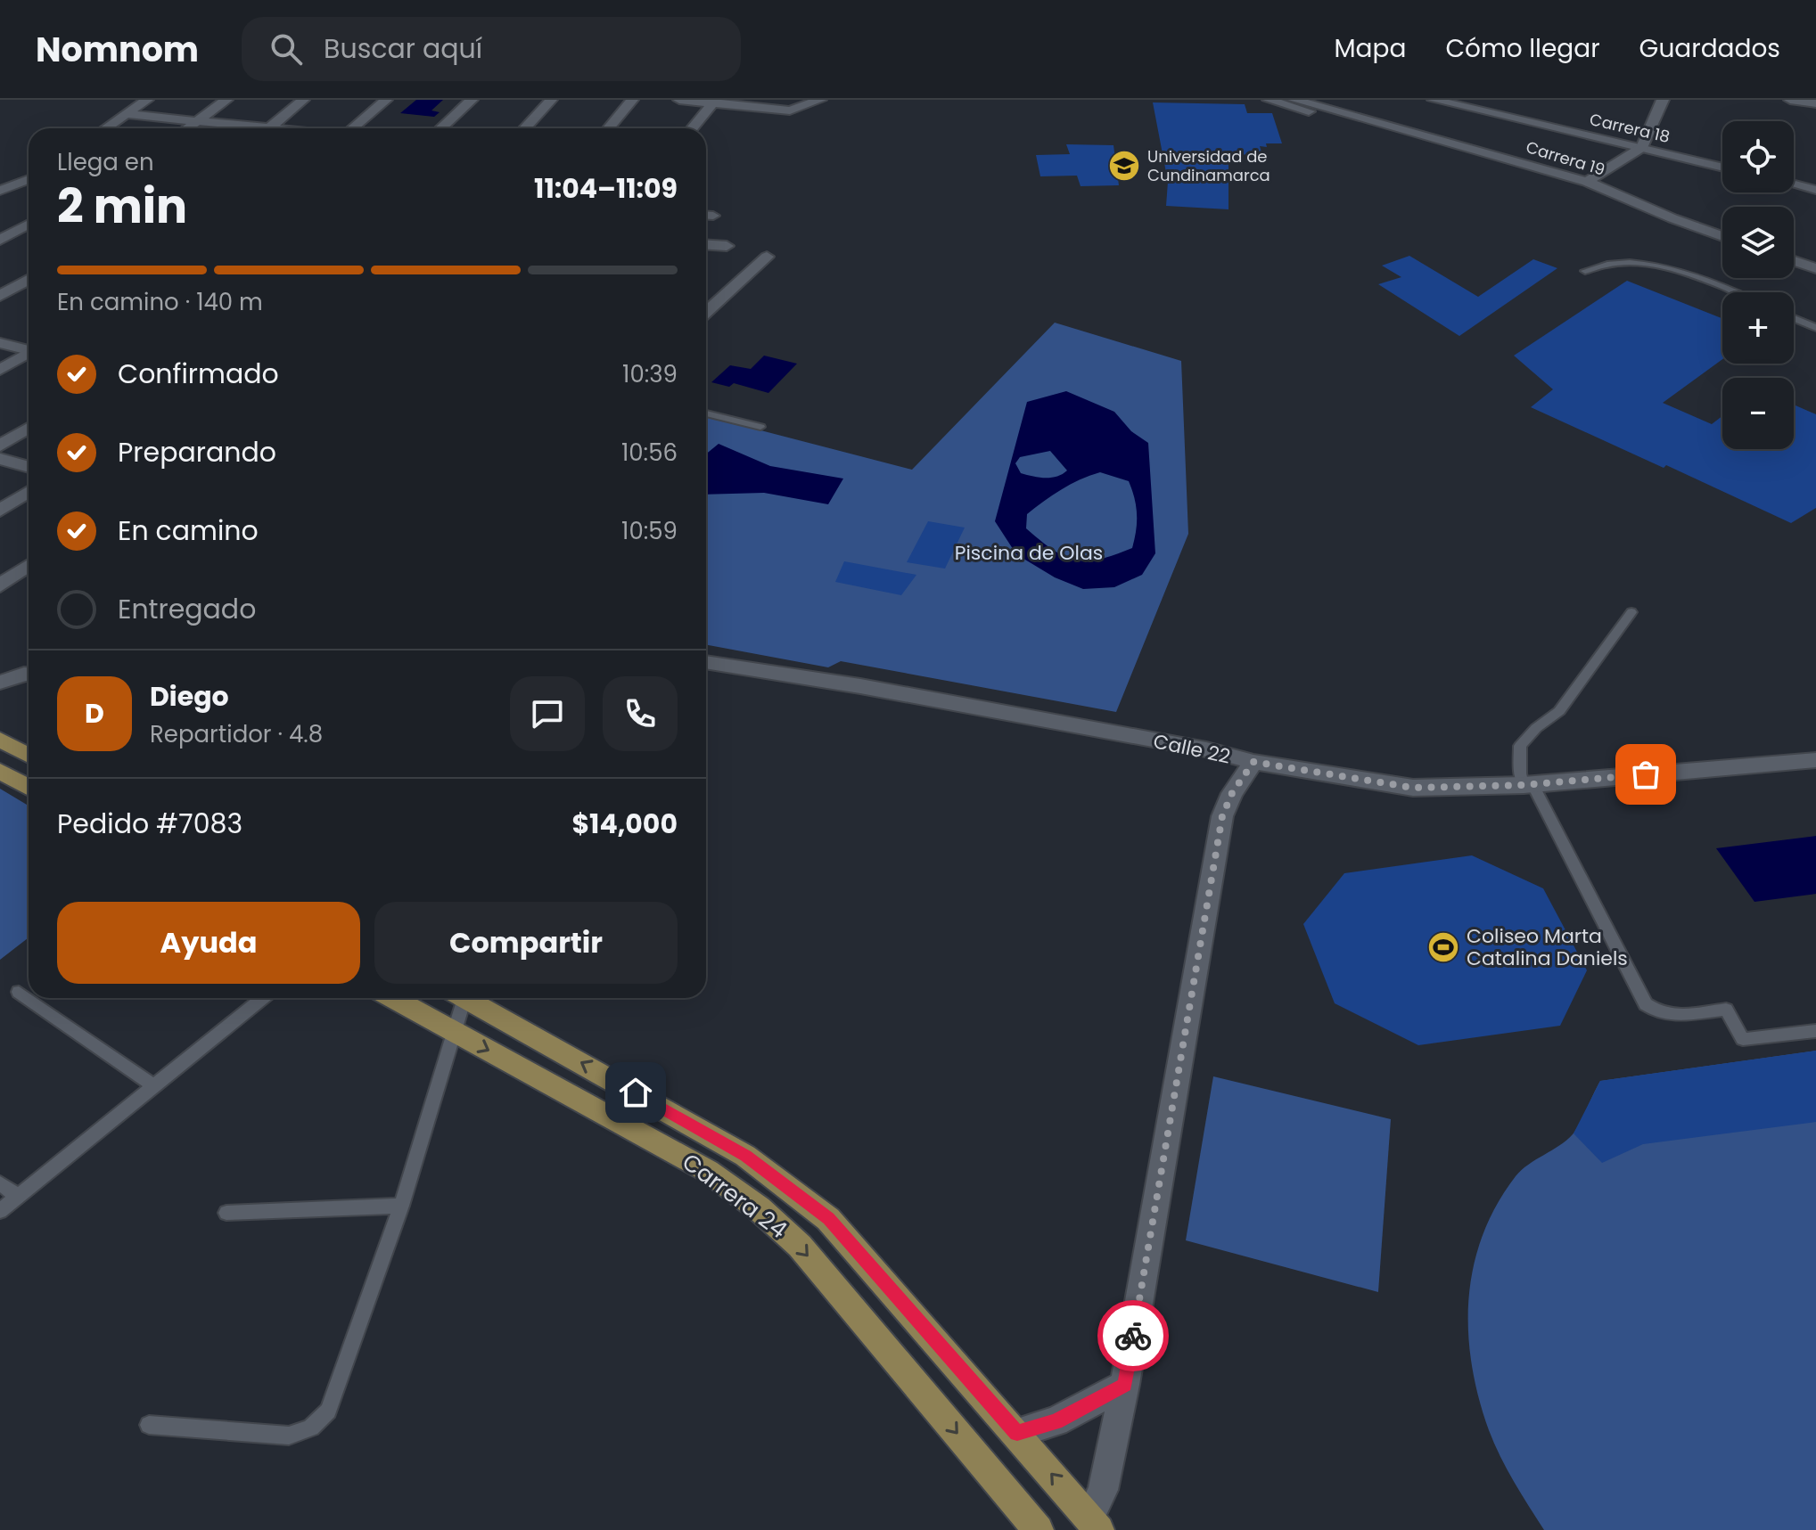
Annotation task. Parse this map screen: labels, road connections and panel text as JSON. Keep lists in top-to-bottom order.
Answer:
{
  "streets": {
    "main road": ["Carrera 24"],
    "street": ["Carrera 18", "Carrera 19", "Calle 22"]
  },
  "parks": ["Piscina de Olas"],
  "places": {
    "school or university": ["Universidad de Cundinamarca"],
    "sports": ["Coliseo Marta Catalina Daniels"]
  },
  "page": {
    "header": "Nomnom",
    "search": "Buscar aquí",
    "nav": ["Mapa", "Cómo llegar", "Guardados"],
    "map_buttons": ["+", "−"],
    "heading": ["2 min", "Llega en", "11:04–11:09"],
    "panel": [
      "Diego",
      "Repartidor · 4.8",
      "Pedido #7083",
      "$14,000"
    ],
    "bar": "En camino · 140 m",
    "list": [
      ["Confirmado", "10:39"],
      ["Preparando", "10:56"],
      ["En camino", "10:59"],
      "Entregado"
    ],
    "round": "D",
    "buttons": ["Ayuda", "Compartir"]
  }
}
